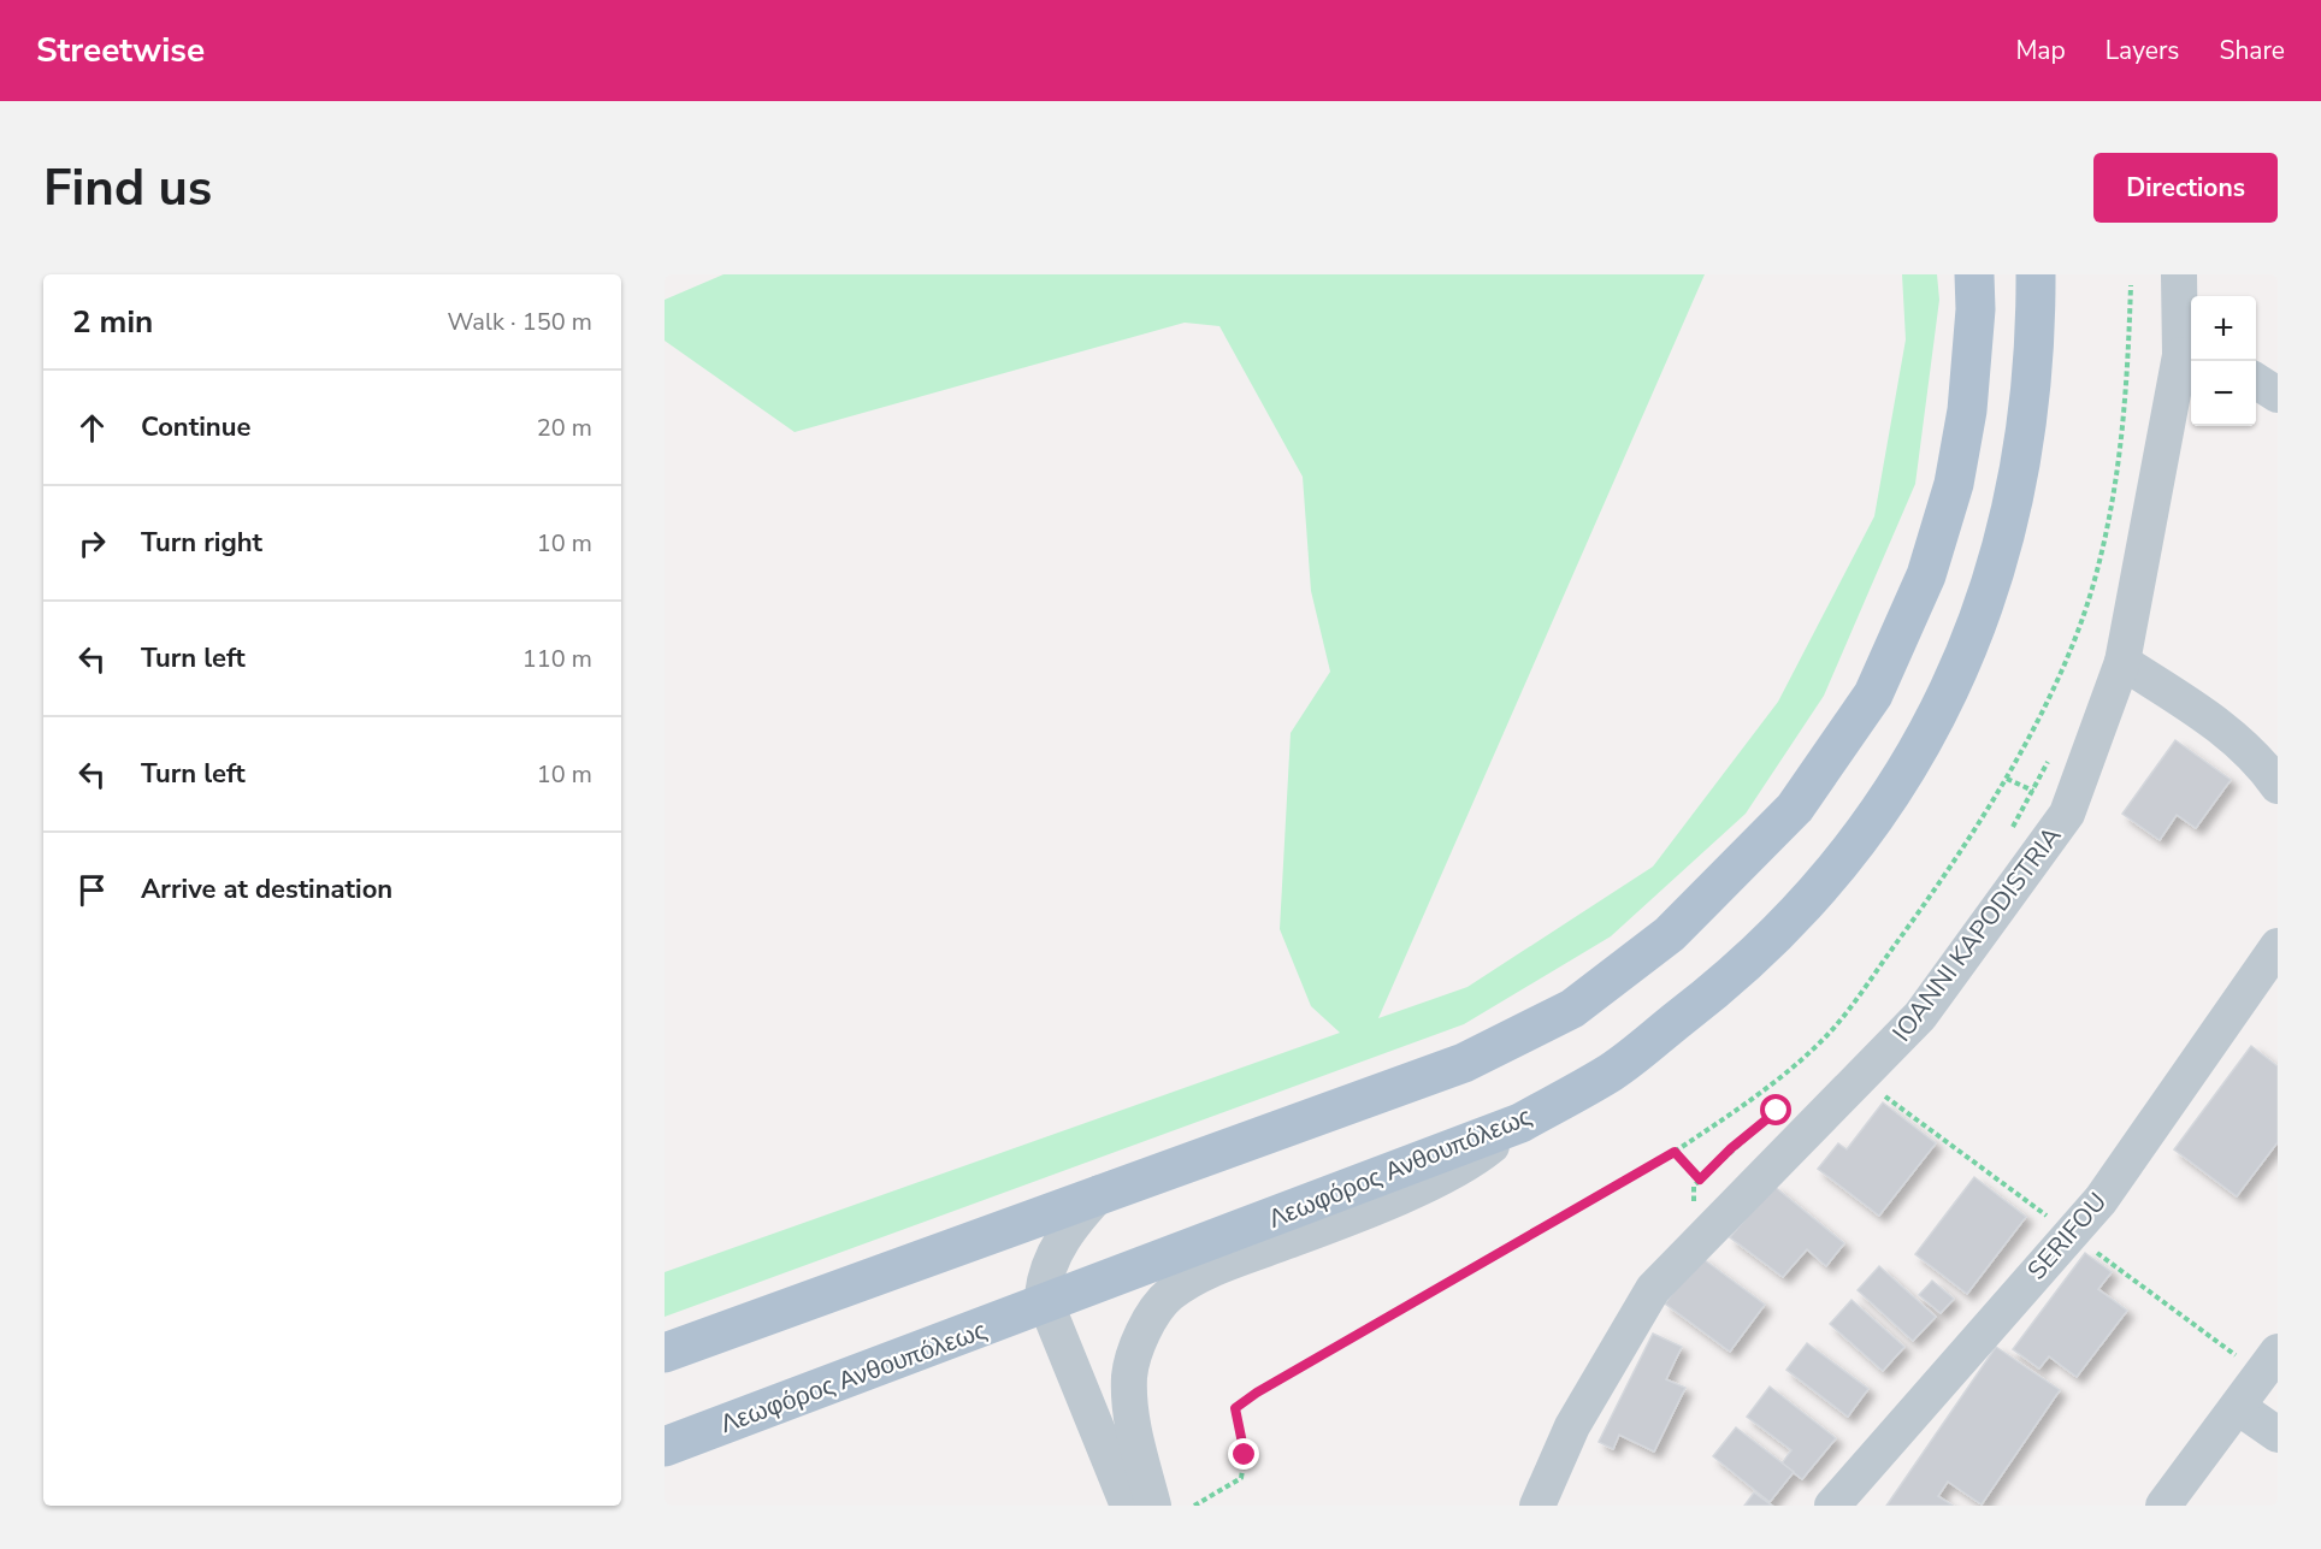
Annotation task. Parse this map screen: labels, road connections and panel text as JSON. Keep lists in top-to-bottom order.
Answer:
{
  "streets": {
    "main road": ["Λεωφόρος Ανθουπόλεως"],
    "street": ["IOANNI KAPODISTRIA", "SERIFOU"]
  },
  "page": {
    "header": "Streetwise",
    "nav": ["Map", "Layers", "Share"],
    "buttons": "Directions",
    "title": "Find us",
    "heading": ["2 min", "Walk · 150 m"],
    "map_buttons": ["+", "−"],
    "list": [
      ["Continue", "20 m"],
      ["Turn right", "10 m"],
      ["Turn left", "110 m"],
      ["Turn left", "10 m"],
      "Arrive at destination"
    ]
  }
}
